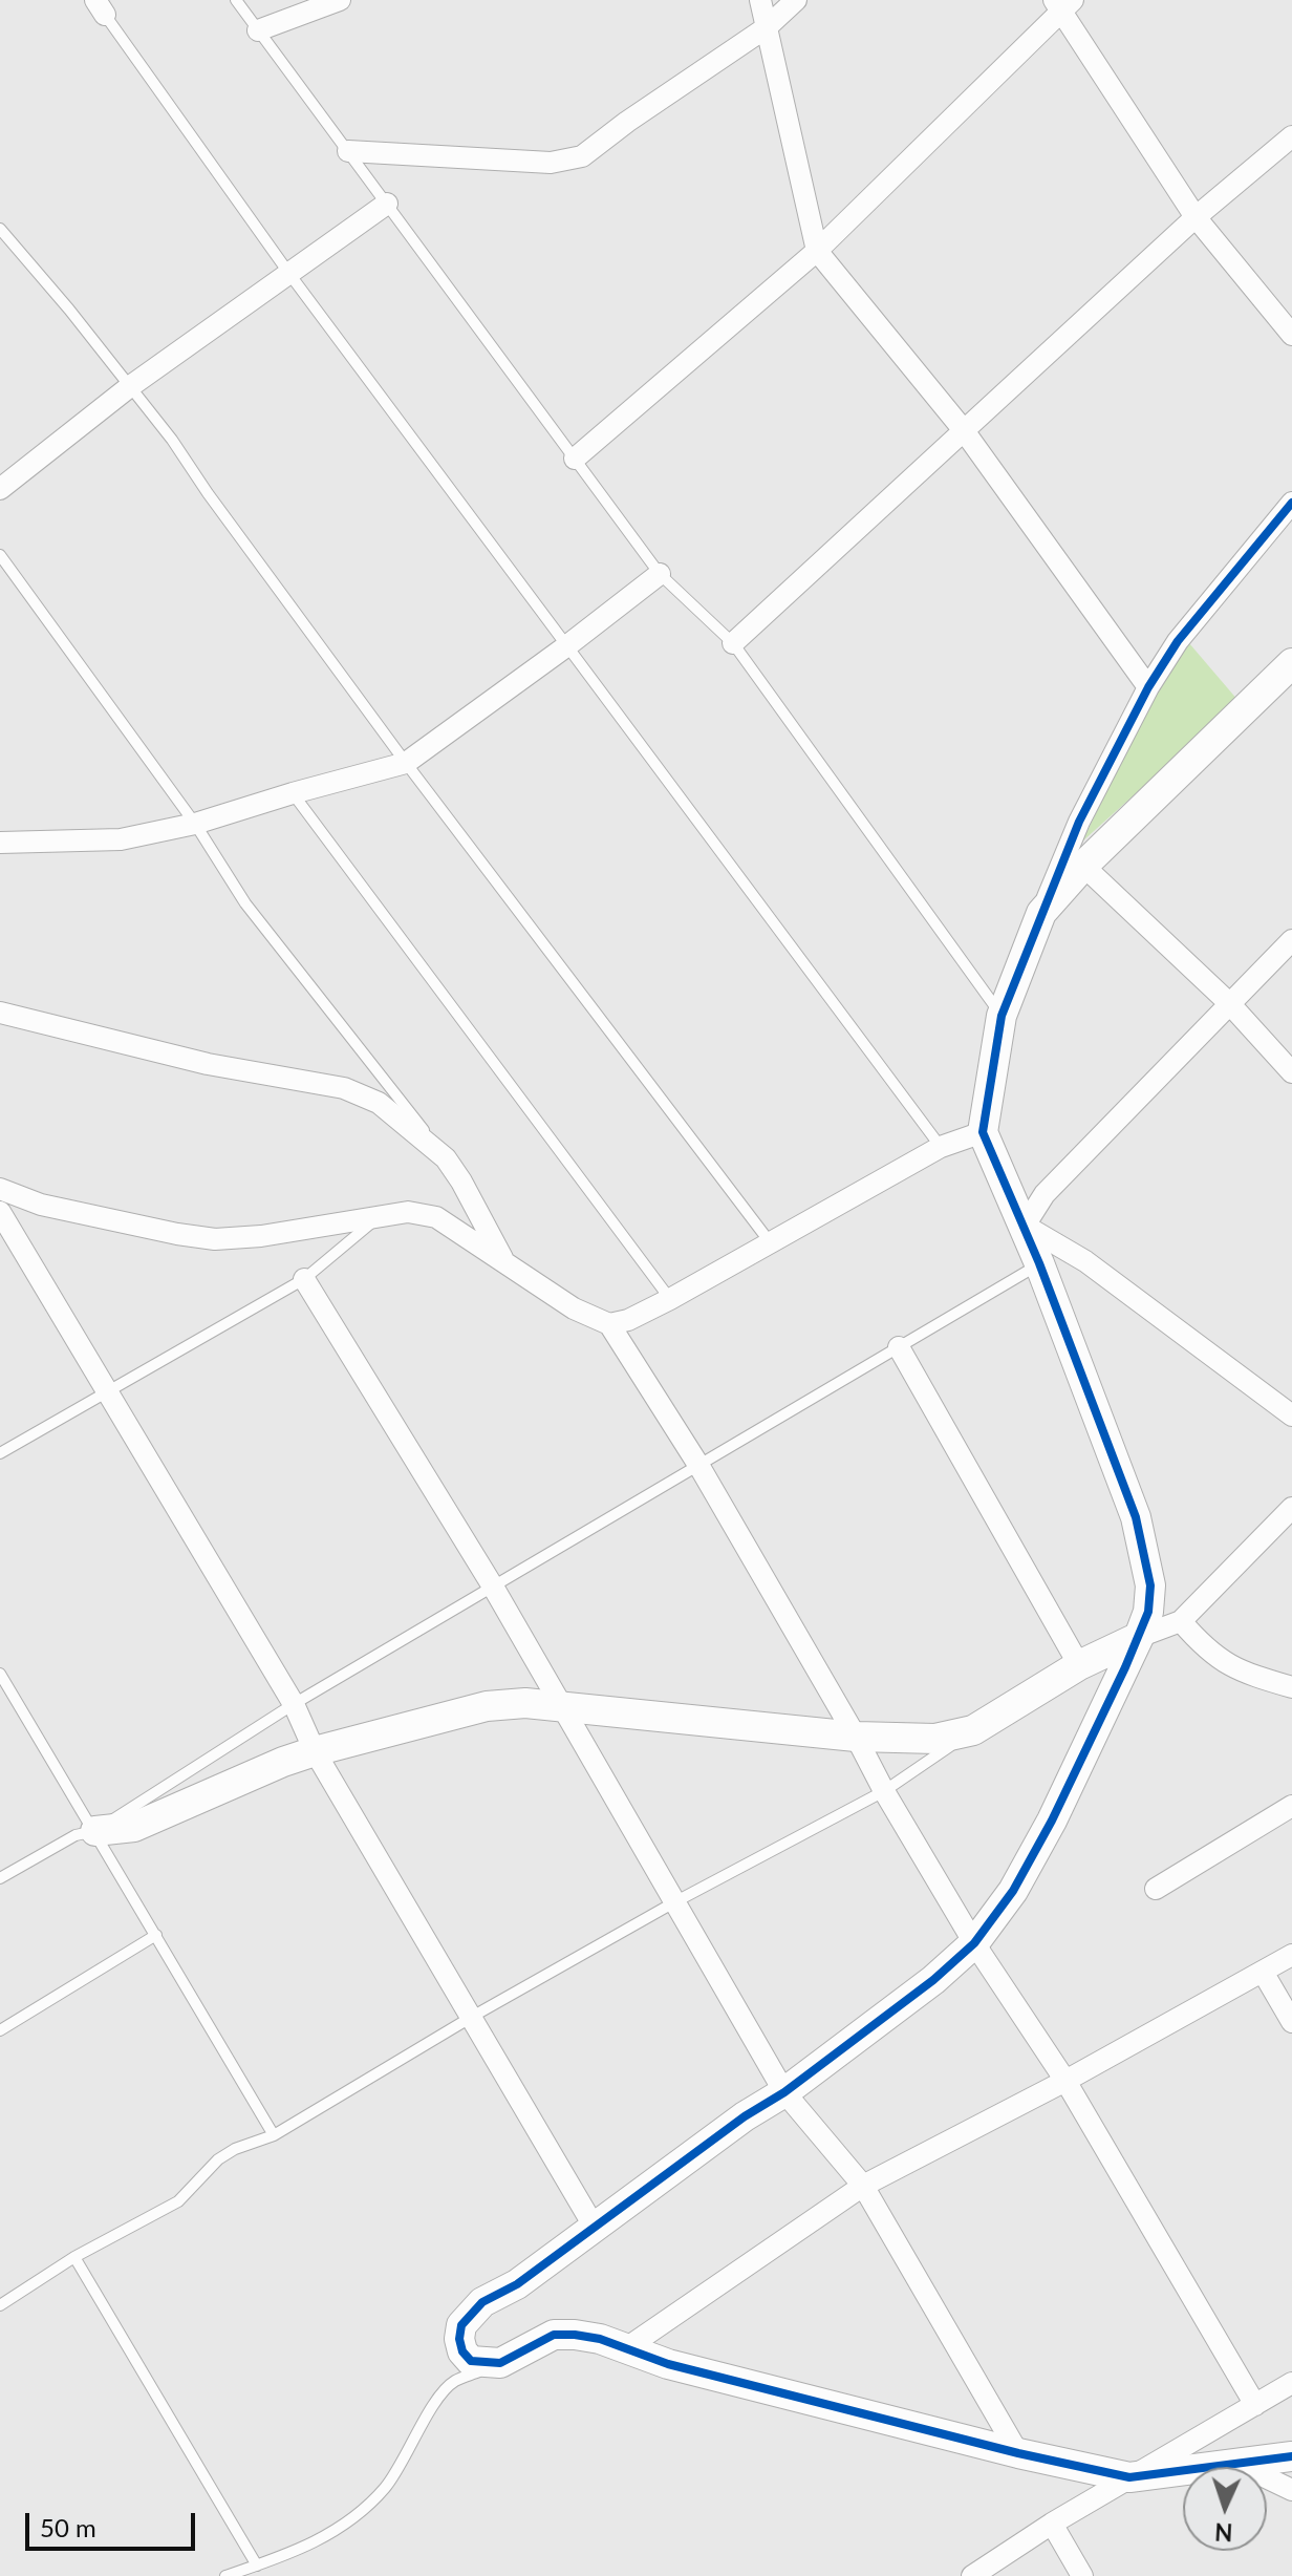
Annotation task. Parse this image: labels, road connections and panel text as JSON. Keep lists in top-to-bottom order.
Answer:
{
  "scale_bar": "50 m",
  "north": "bottom"
}
